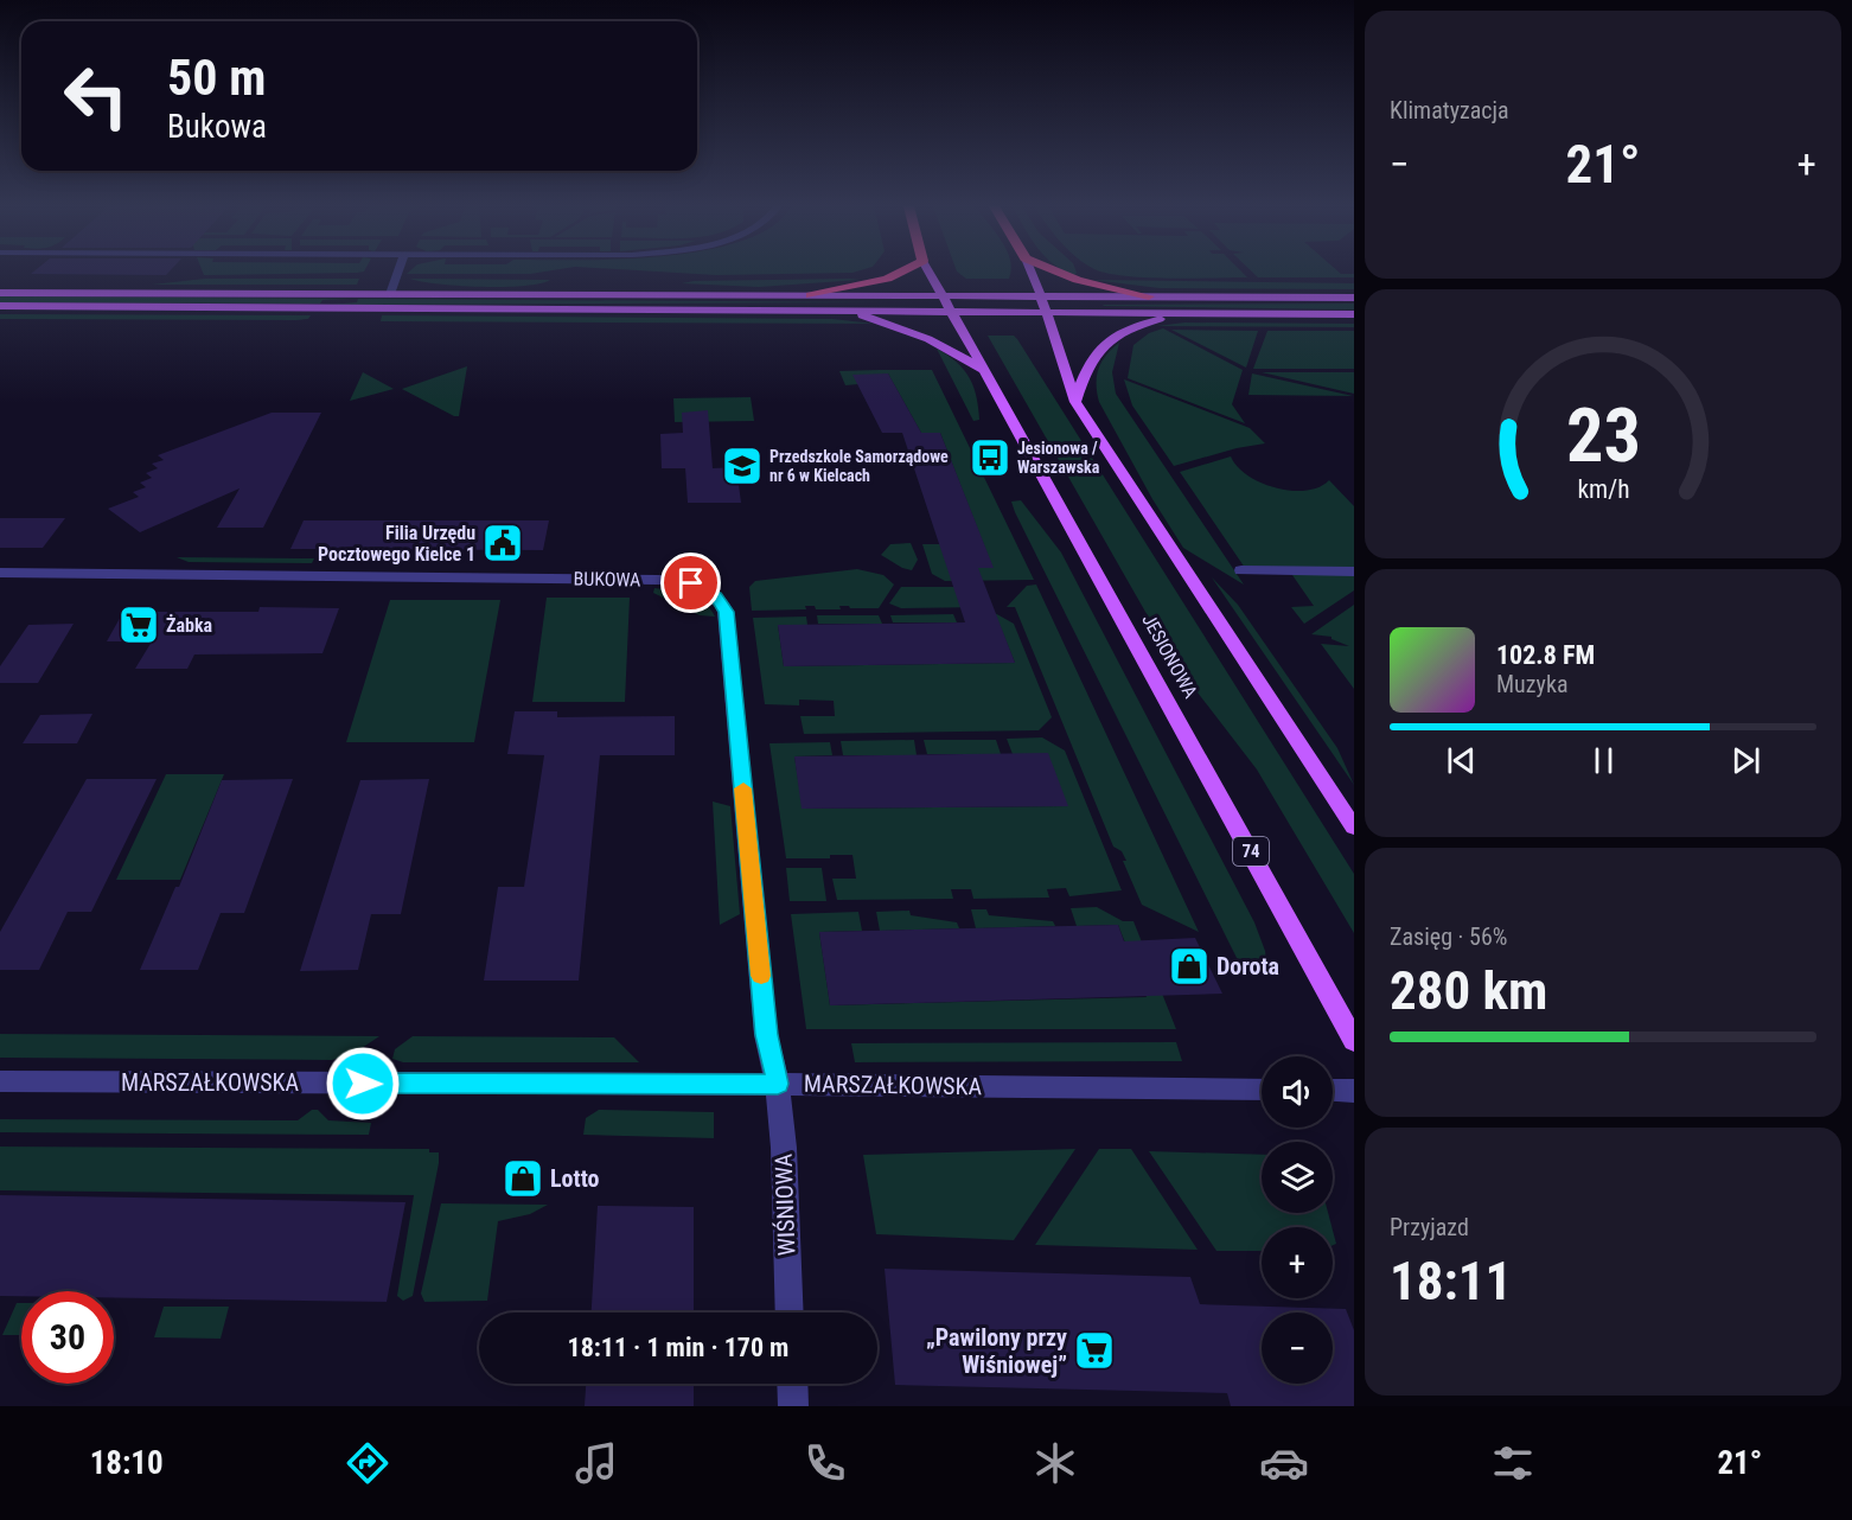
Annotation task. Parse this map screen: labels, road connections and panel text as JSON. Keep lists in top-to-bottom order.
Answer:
{
  "streets": {
    "main road": ["JESIONOWA", "74"],
    "street": ["BUKOWA", "MARSZAŁKOWSKA", "WIŚNIOWA"]
  },
  "crossings": [
    ["BUKOWA", "MARSZAŁKOWSKA"],
    ["BUKOWA", "WIŚNIOWA"],
    ["JESIONOWA", "74"],
    ["MARSZAŁKOWSKA", "WIŚNIOWA"]
  ],
  "places": {
    "bus stop": ["Jesionowa / Warszawska"],
    "school or university": ["Przedszkole Samorządowe nr 6 w Kielcach"],
    "public building": ["Filia Urzędu Pocztowego Kielce 1"],
    "supermarket": ["Żabka", "„Pawilony przy Wiśniowej”"],
    "shop": ["Dorota", "Lotto"]
  },
  "page": {
    "tile": [
      "Klimatyzacja",
      ["Zasięg · 56%", "280 km"],
      ["Przyjazd", "18:11"]
    ],
    "turn": ["50 m", "Bukowa"],
    "heat": ["−", "21°", "+"],
    "song": ["102.8 FM", "Muzyka"],
    "map_buttons": ["+", "−"],
    "limit": "30",
    "trip": "18:11 · 1 min · 170 m",
    "tabs": ["18:10", "21°"],
    "gauge": ["23", "km/h"]
  }
}
